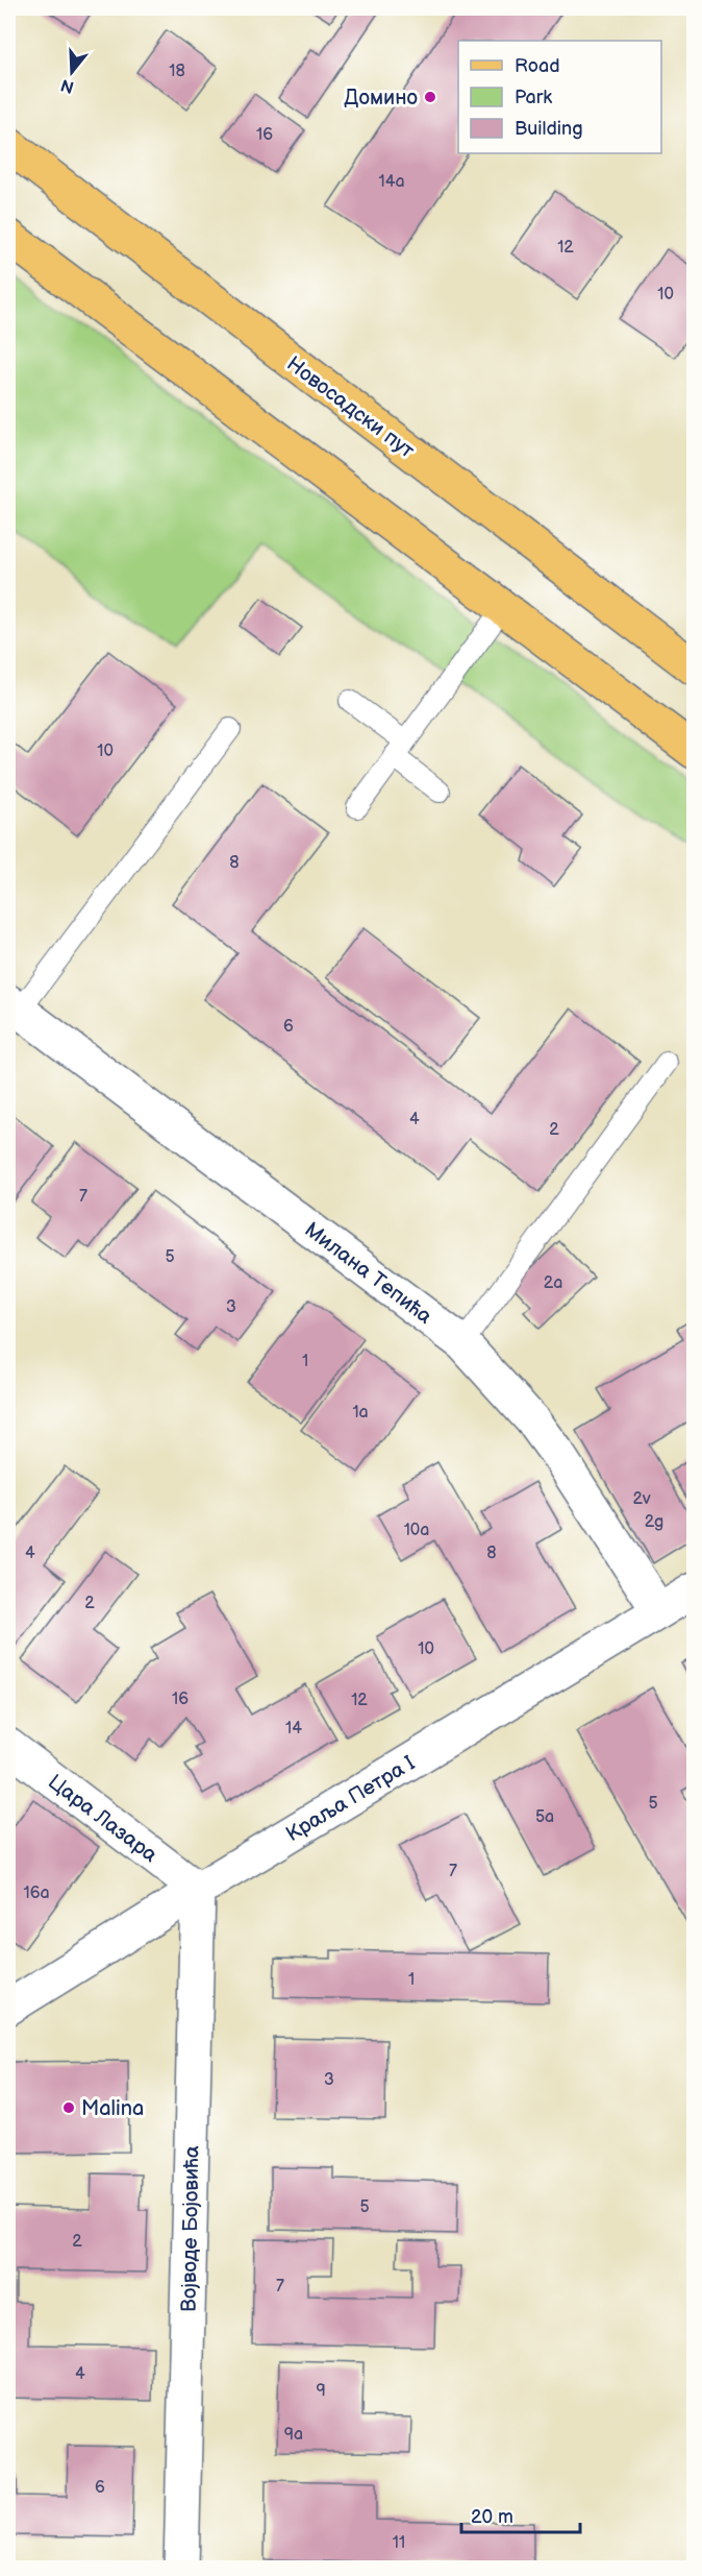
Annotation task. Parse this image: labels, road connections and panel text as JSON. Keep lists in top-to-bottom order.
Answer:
{
  "streets": {
    "main road": ["Новосадски пут"],
    "street": [
      "Милана Тепића",
      "Краља Петра I",
      "Цара Лазара",
      "Војводе Бојовића"
    ]
  },
  "crossings": [
    ["Милана Тепића", "Краља Петра I"],
    ["Краља Петра I", "Цара Лазара"],
    ["Краља Петра I", "Војводе Бојовића"],
    ["Цара Лазара", "Војводе Бојовића"]
  ],
  "places": ["Домино", "Malina"],
  "house_numbers": [
    "18",
    "16",
    "14a",
    "12",
    "10",
    "10",
    "8",
    "6",
    "4",
    "2",
    "7",
    "5",
    "2a",
    "3",
    "1",
    "1a",
    "2v",
    "2g",
    "10a",
    "4",
    "8",
    "2",
    "10",
    "16",
    "12",
    "14",
    "5",
    "5a",
    "7",
    "16a",
    "1",
    "3",
    "5",
    "2",
    "7",
    "4",
    "9",
    "9a",
    "6",
    "11"
  ],
  "legend": ["Road", "Park", "Building"],
  "scale_bar": "20 m",
  "north": "bottom"
}
